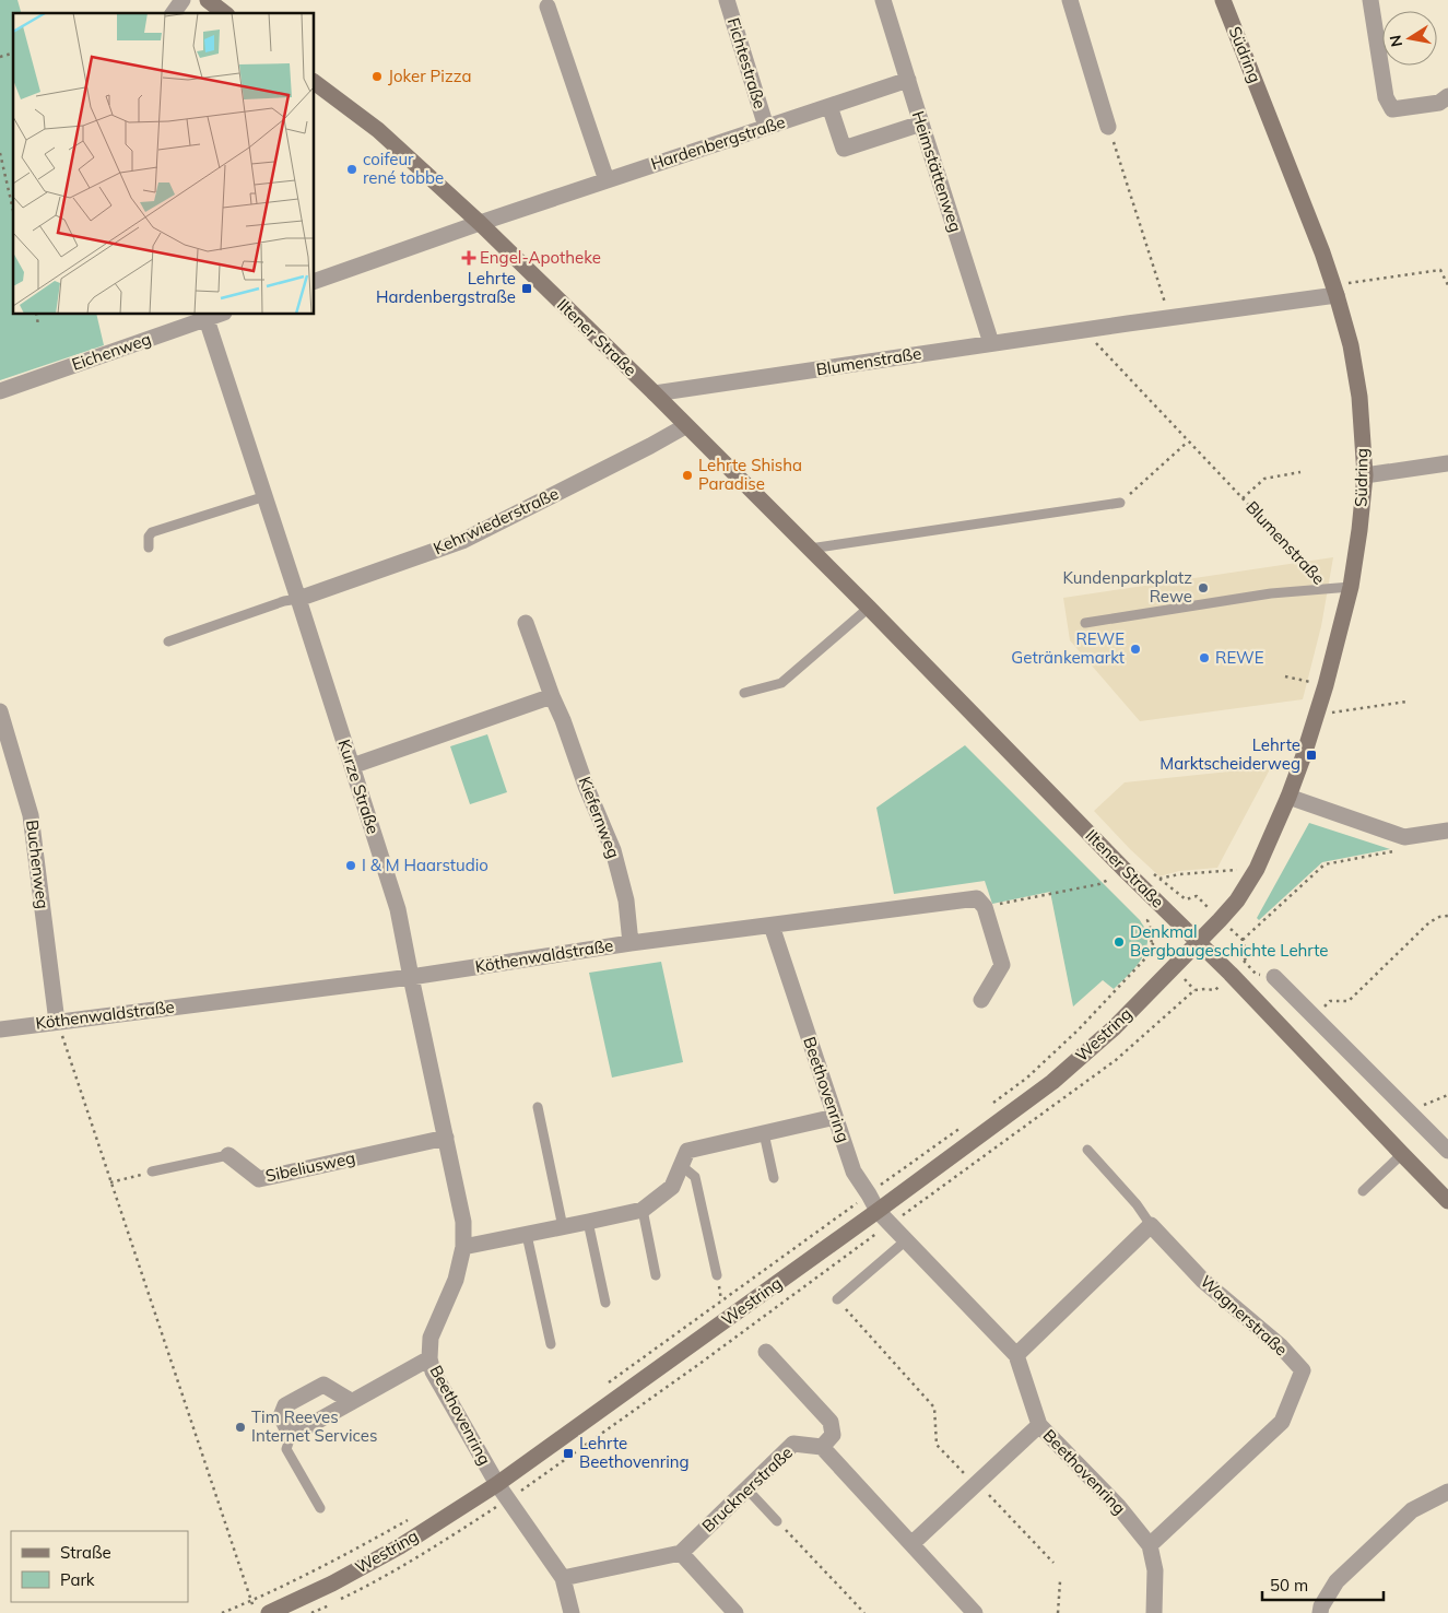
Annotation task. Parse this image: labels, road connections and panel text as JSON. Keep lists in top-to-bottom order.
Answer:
{
  "streets": {
    "street": [
      "Südring",
      "Fichtestraße",
      "Hardenbergstraße",
      "Heimstättenweg",
      "Iltener Straße",
      "Eichenweg",
      "Blumenstraße",
      "Kehrwiederstraße",
      "Kurze Straße",
      "Kiefernweg",
      "Buchenweg",
      "Köthenwaldstraße",
      "Westring",
      "Beethovenring",
      "Sibeliusweg",
      "Wagnerstraße",
      "Brucknerstraße"
    ]
  },
  "crossings": [
    ["Südring", "Iltener Straße"],
    ["Südring", "Blumenstraße"],
    ["Südring", "Westring"],
    ["Fichtestraße", "Hardenbergstraße"],
    ["Hardenbergstraße", "Heimstättenweg"],
    ["Hardenbergstraße", "Iltener Straße"],
    ["Heimstättenweg", "Blumenstraße"],
    ["Iltener Straße", "Blumenstraße"],
    ["Iltener Straße", "Kehrwiederstraße"],
    ["Iltener Straße", "Westring"],
    ["Eichenweg", "Kurze Straße"],
    ["Kehrwiederstraße", "Kurze Straße"],
    ["Kurze Straße", "Köthenwaldstraße"],
    ["Kurze Straße", "Beethovenring"],
    ["Kiefernweg", "Köthenwaldstraße"],
    ["Buchenweg", "Köthenwaldstraße"],
    ["Köthenwaldstraße", "Beethovenring"],
    ["Westring", "Beethovenring"],
    ["Beethovenring", "Sibeliusweg"],
    ["Beethovenring", "Wagnerstraße"]
  ],
  "places": {
    "other": [
      "Joker Pizza",
      "coifeur rené tobbe",
      "Lehrte Shisha Paradise",
      "Kundenparkplatz Rewe",
      "REWE Getränkemarkt",
      "REWE",
      "I & M Haarstudio",
      "Denkmal Bergbaugeschichte Lehrte",
      "Tim Reeves Internet Services"
    ],
    "health": ["Engel-Apotheke"],
    "transit": ["Lehrte Hardenbergstraße", "Lehrte Marktscheiderweg", "Lehrte Beethovenring"]
  },
  "legend": ["Straße", "Park"],
  "scale_bar": "50 m",
  "north": "left"
}
